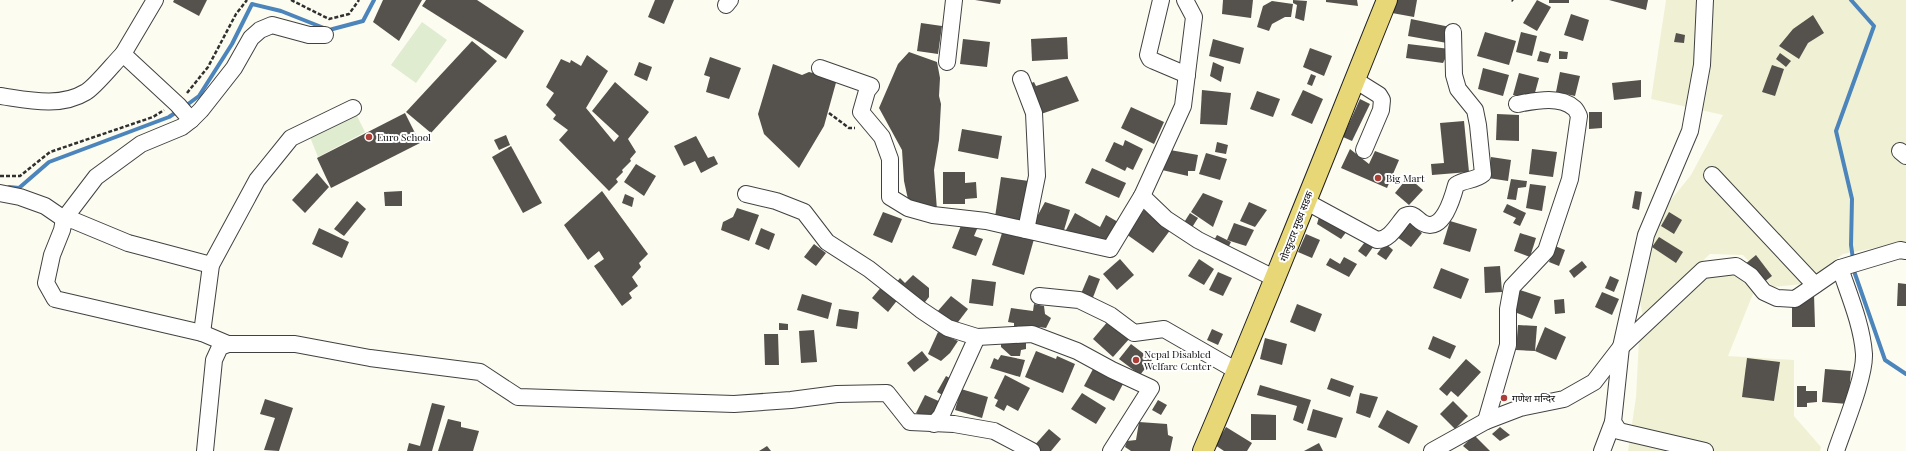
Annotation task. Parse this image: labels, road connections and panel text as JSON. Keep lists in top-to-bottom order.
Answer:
{
  "streets": {
    "main road": ["गोल्फुटार मुख्य सडक"]
  },
  "places": [
    "Euro School",
    "Big Mart",
    "Nepal Disabled Welfare Center",
    "गणेश मन्दिर"
  ]
}
